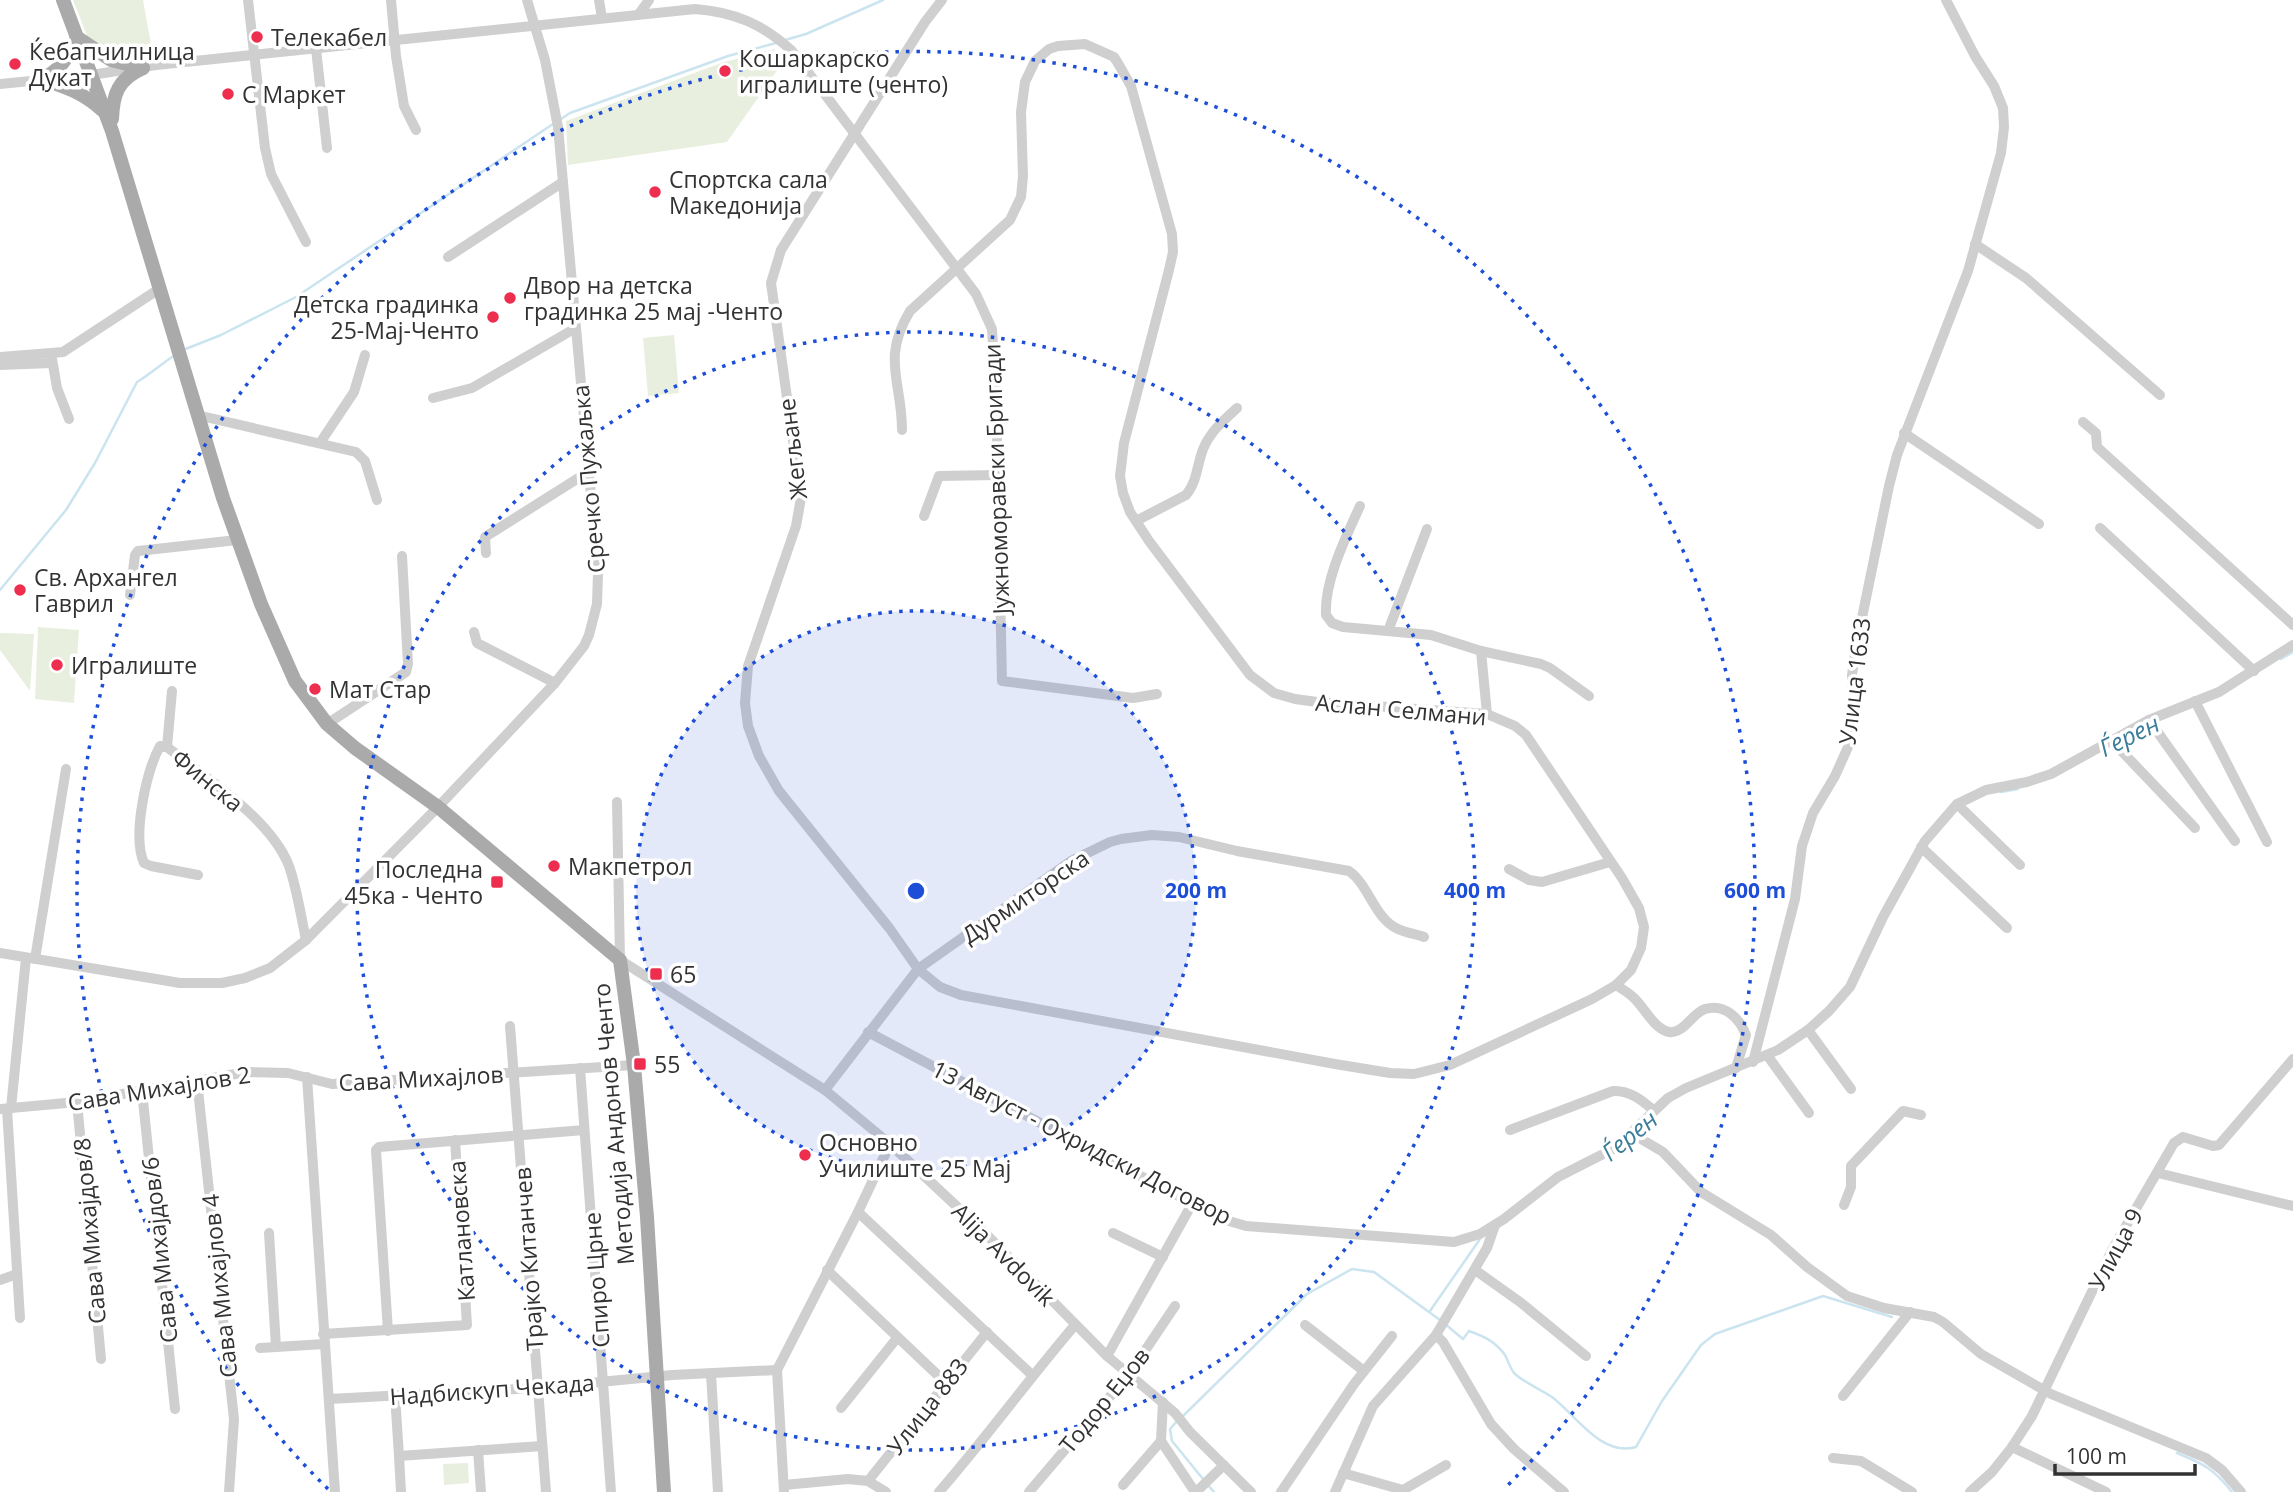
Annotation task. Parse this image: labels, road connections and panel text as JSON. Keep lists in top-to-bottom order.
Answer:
{
  "streets": {
    "main road": ["Методија Андонов Ченто"],
    "street": [
      "Жегљане",
      "Сречко Пужаљка",
      "Јужноморавски Бригади",
      "Улица 1633",
      "Аслан Селмани",
      "Финска",
      "Дурмиторска",
      "Сава Михајлов",
      "Сава Михајлов 2",
      "13 Август - Охридски Договор",
      "Сава Михајдов/8",
      "Катлановска",
      "Улица 9",
      "Сава Михајдов/6",
      "Alija Avdovik",
      "Трајко Китанчев",
      "Спиро Црне",
      "Сава Михајлов 4",
      "Надбискуп Чекада",
      "Тодор Еџов",
      "Улица 883"
    ]
  },
  "crossings": [
    ["Жегљане", "Јужноморавски Бригади"],
    ["Жегљане", "Аслан Селмани"],
    ["Жегљане", "Дурмиторска"],
    ["Сречко Пужаљка", "Јужноморавски Бригади"],
    ["Сречко Пужаљка", "Методија Андонов Ченто"],
    ["Јужноморавски Бригади", "Аслан Селмани"],
    ["Јужноморавски Бригади", "Методија Андонов Ченто"],
    ["Улица 1633", "13 Август - Охридски Договор"],
    ["Аслан Селмани", "Дурмиторска"],
    ["Дурмиторска", "13 Август - Охридски Договор"],
    ["Дурмиторска", "Alija Avdovik"],
    ["Сава Михајлов", "Сава Михајлов 2"],
    ["Сава Михајлов", "Методија Андонов Ченто"],
    ["Сава Михајлов", "Катлановска"],
    ["Сава Михајлов", "Трајко Китанчев"],
    ["Сава Михајлов", "Спиро Црне"],
    ["Сава Михајлов", "Надбискуп Чекада"],
    ["Сава Михајлов 2", "Сава Михајдов/8"],
    ["Сава Михајлов 2", "Сава Михајдов/6"],
    ["Сава Михајлов 2", "Сава Михајлов 4"],
    ["Методија Андонов Ченто", "Alija Avdovik"],
    ["Методија Андонов Ченто", "Надбискуп Чекада"],
    ["Катлановска", "Трајко Китанчев"],
    ["Катлановска", "Спиро Црне"],
    ["Alija Avdovik", "Тодор Еџов"],
    ["Трајко Китанчев", "Надбискуп Чекада"],
    ["Спиро Црне", "Надбискуп Чекада"]
  ],
  "water": ["Ѓерен"],
  "places": {
    "other": [
      "Телекабел",
      "Ќебапчилница Дукат",
      "Кошаркарско игралиште (ченто)",
      "С Маркет",
      "Спортска сала Македонија",
      "Двор на детска градинка 25 мај -Ченто",
      "Детска градинка 25-Мај-Ченто",
      "Св. Архангел Гаврил",
      "Игралиште",
      "Мат Стар",
      "Макпетрол",
      "Основно Училиште 25 Мај"
    ],
    "transit": ["Последна 45ка - Ченто", "65", "55"]
  },
  "scale_bar": "100 m",
  "rings": ["200 m", "400 m", "600 m"]
}
